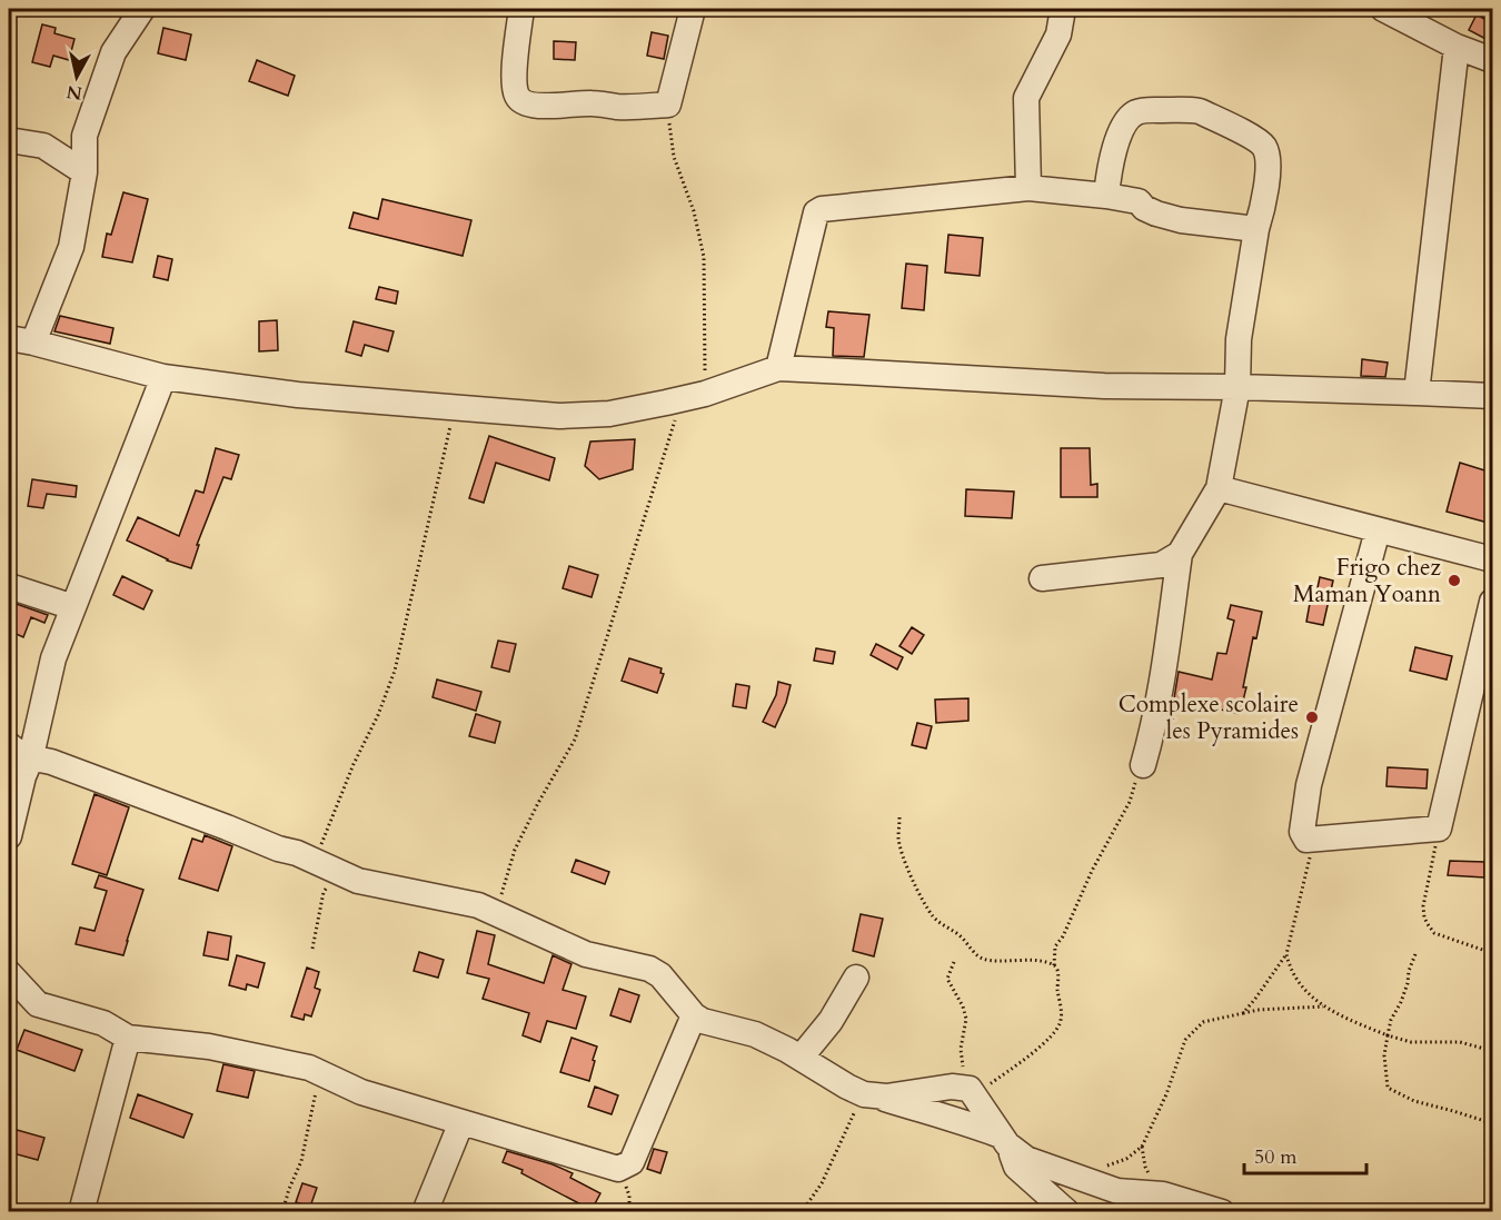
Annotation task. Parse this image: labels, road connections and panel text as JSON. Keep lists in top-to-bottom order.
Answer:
{
  "places": ["Frigo chez Maman Yoann", "Complexe scolaire les Pyramides"],
  "scale_bar": "50 m",
  "north": "bottom"
}
